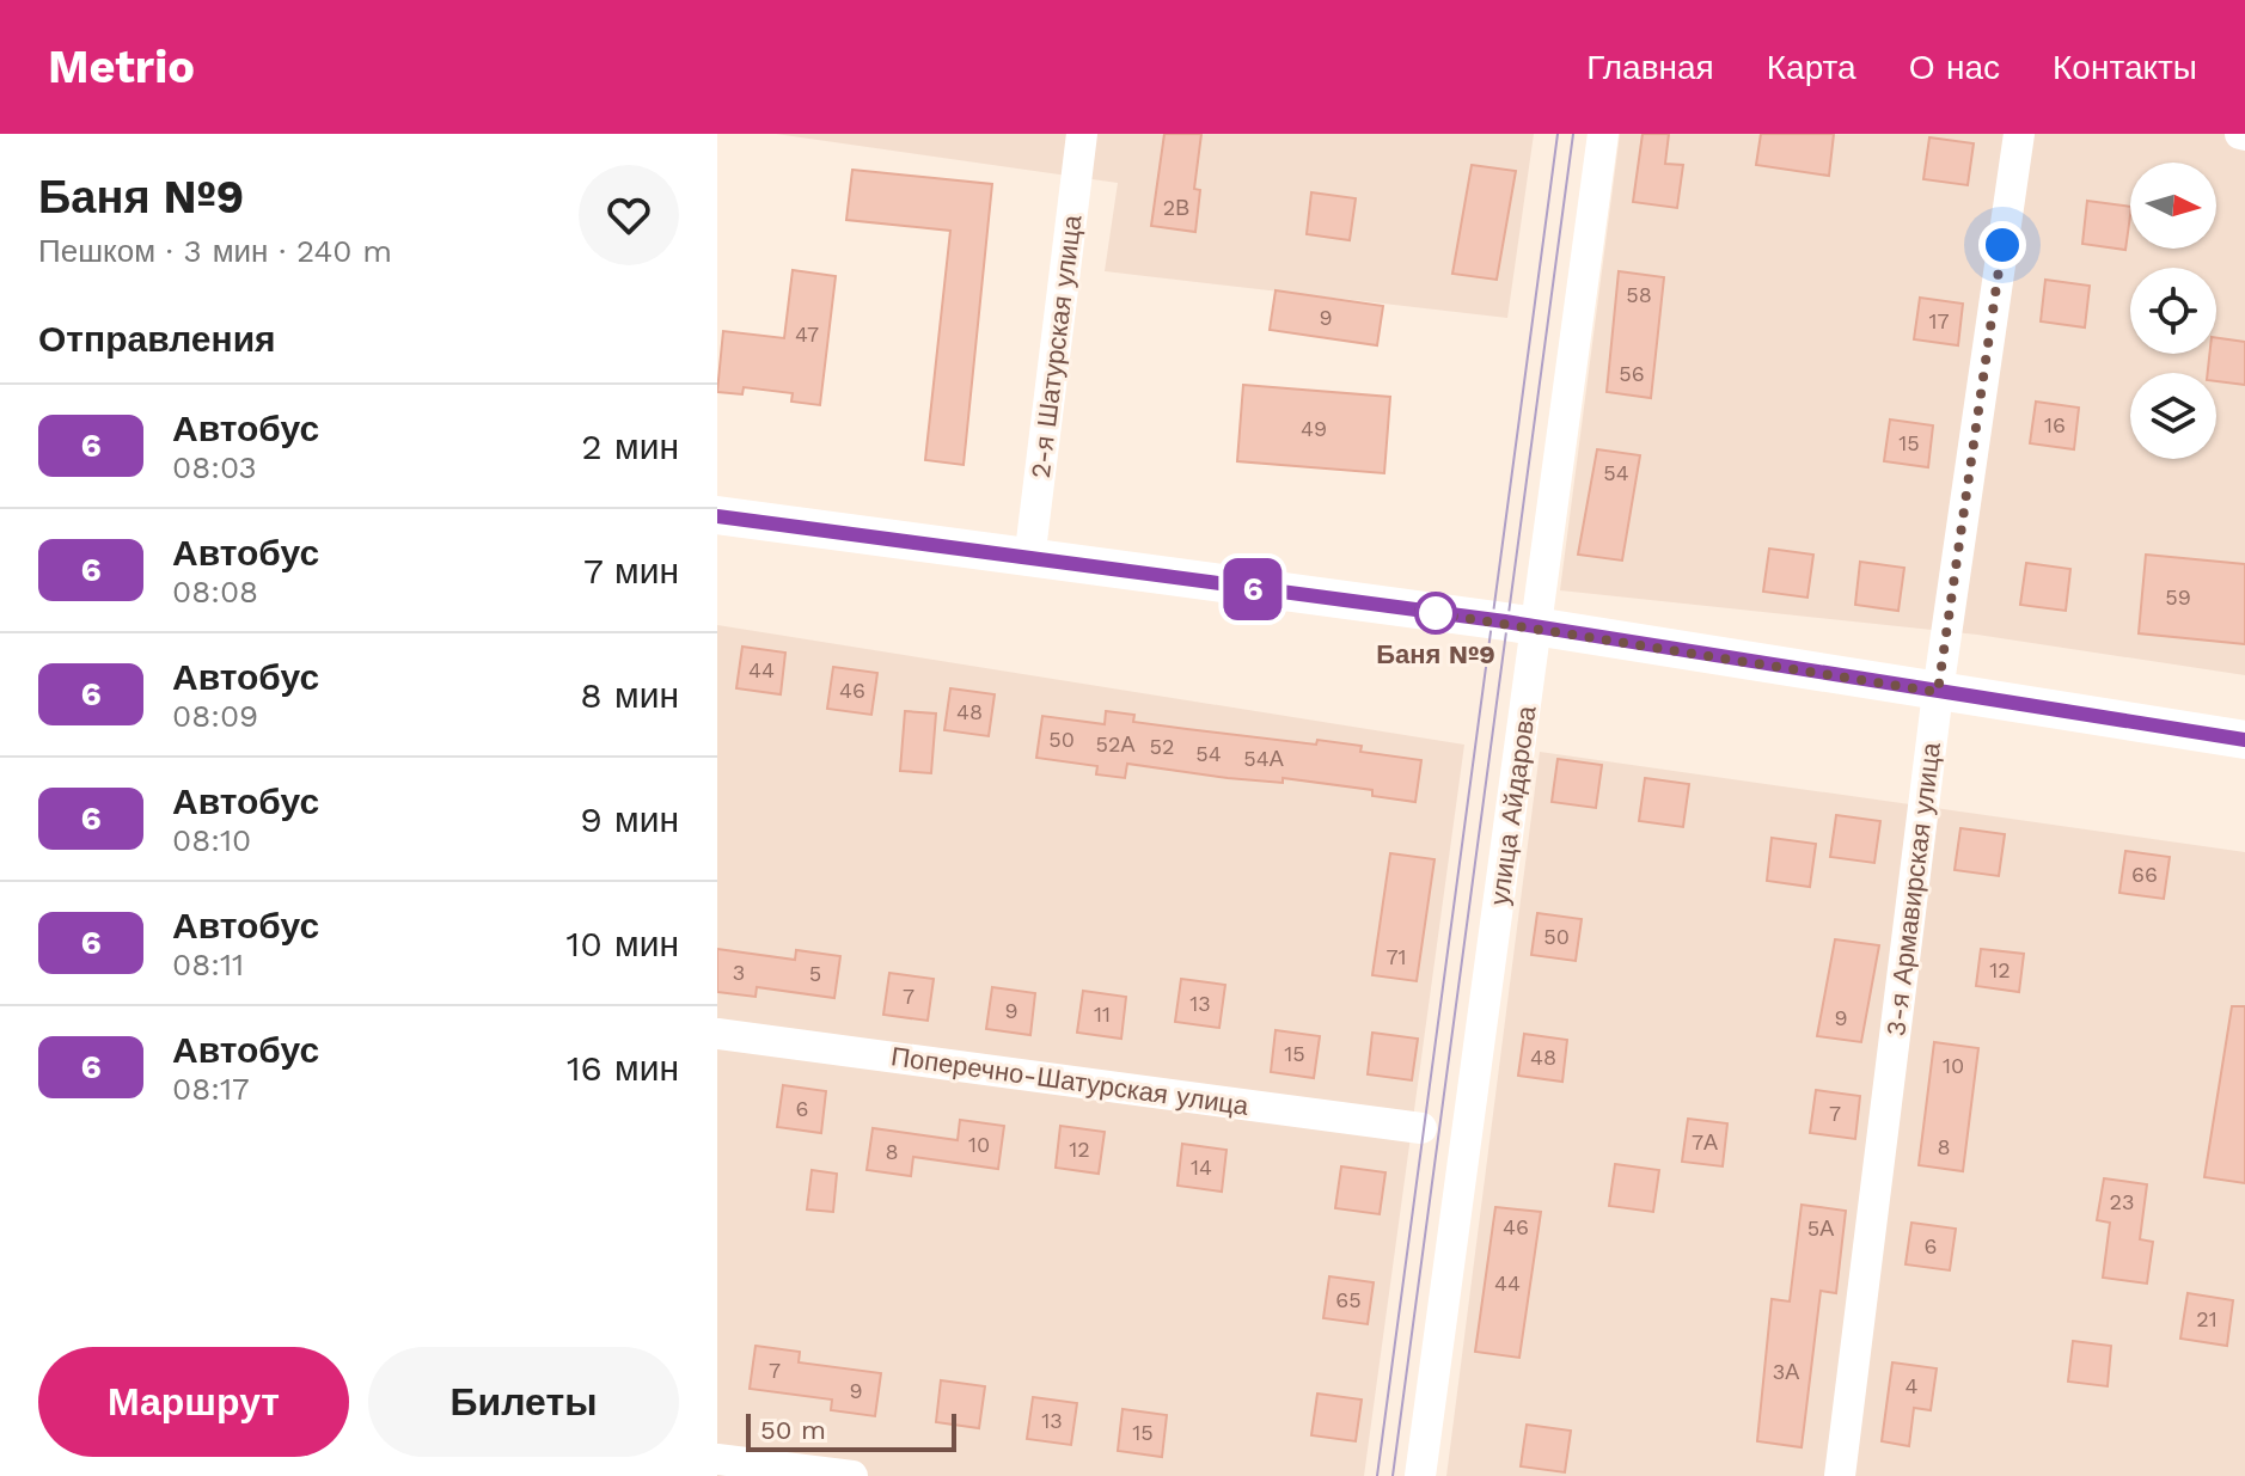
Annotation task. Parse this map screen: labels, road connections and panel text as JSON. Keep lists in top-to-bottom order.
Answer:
{
  "streets": {
    "street": [
      "2-я Шатурская улица",
      "улица Айдарова",
      "3-я Армавирская улица",
      "Поперечно-Шатурская улица"
    ]
  },
  "places": ["Баня №9"],
  "lines": ["bus line 6"],
  "house_numbers": [
    "2В",
    "58",
    "9",
    "17",
    "47",
    "56",
    "16",
    "49",
    "15",
    "54",
    "59",
    "44",
    "46",
    "48",
    "50",
    "52А",
    "52",
    "54",
    "54А",
    "66",
    "50",
    "71",
    "12",
    "3",
    "5",
    "7",
    "13",
    "9",
    "11",
    "9",
    "15",
    "48",
    "10",
    "6",
    "7",
    "7А",
    "10",
    "8",
    "12",
    "8",
    "14",
    "23",
    "46",
    "5А",
    "6",
    "44",
    "65",
    "21",
    "7",
    "3А",
    "4",
    "9",
    "13",
    "15"
  ],
  "scale_bar": "50 m",
  "north": "right",
  "page": {
    "header": "Metrio",
    "nav": [
      "Главная",
      "Карта",
      "О нас",
      "Контакты"
    ],
    "heading": [
      ["Баня №9", "Пешком · 3 мин · 240 m"],
      "Отправления"
    ],
    "on_map": "6",
    "list": [
      {
        "mark": "6",
        "name": "Автобус",
        "note": "08:03",
        "value": "2 мин"
      },
      {
        "mark": "6",
        "name": "Автобус",
        "note": "08:08",
        "value": "7 мин"
      },
      {
        "mark": "6",
        "name": "Автобус",
        "note": "08:09",
        "value": "8 мин"
      },
      {
        "mark": "6",
        "name": "Автобус",
        "note": "08:10",
        "value": "9 мин"
      },
      {
        "mark": "6",
        "name": "Автобус",
        "note": "08:11",
        "value": "10 мин"
      },
      {
        "mark": "6",
        "name": "Автобус",
        "note": "08:17",
        "value": "16 мин"
      }
    ],
    "buttons": ["Маршрут", "Билеты"],
    "scale": "50 m"
  }
}
